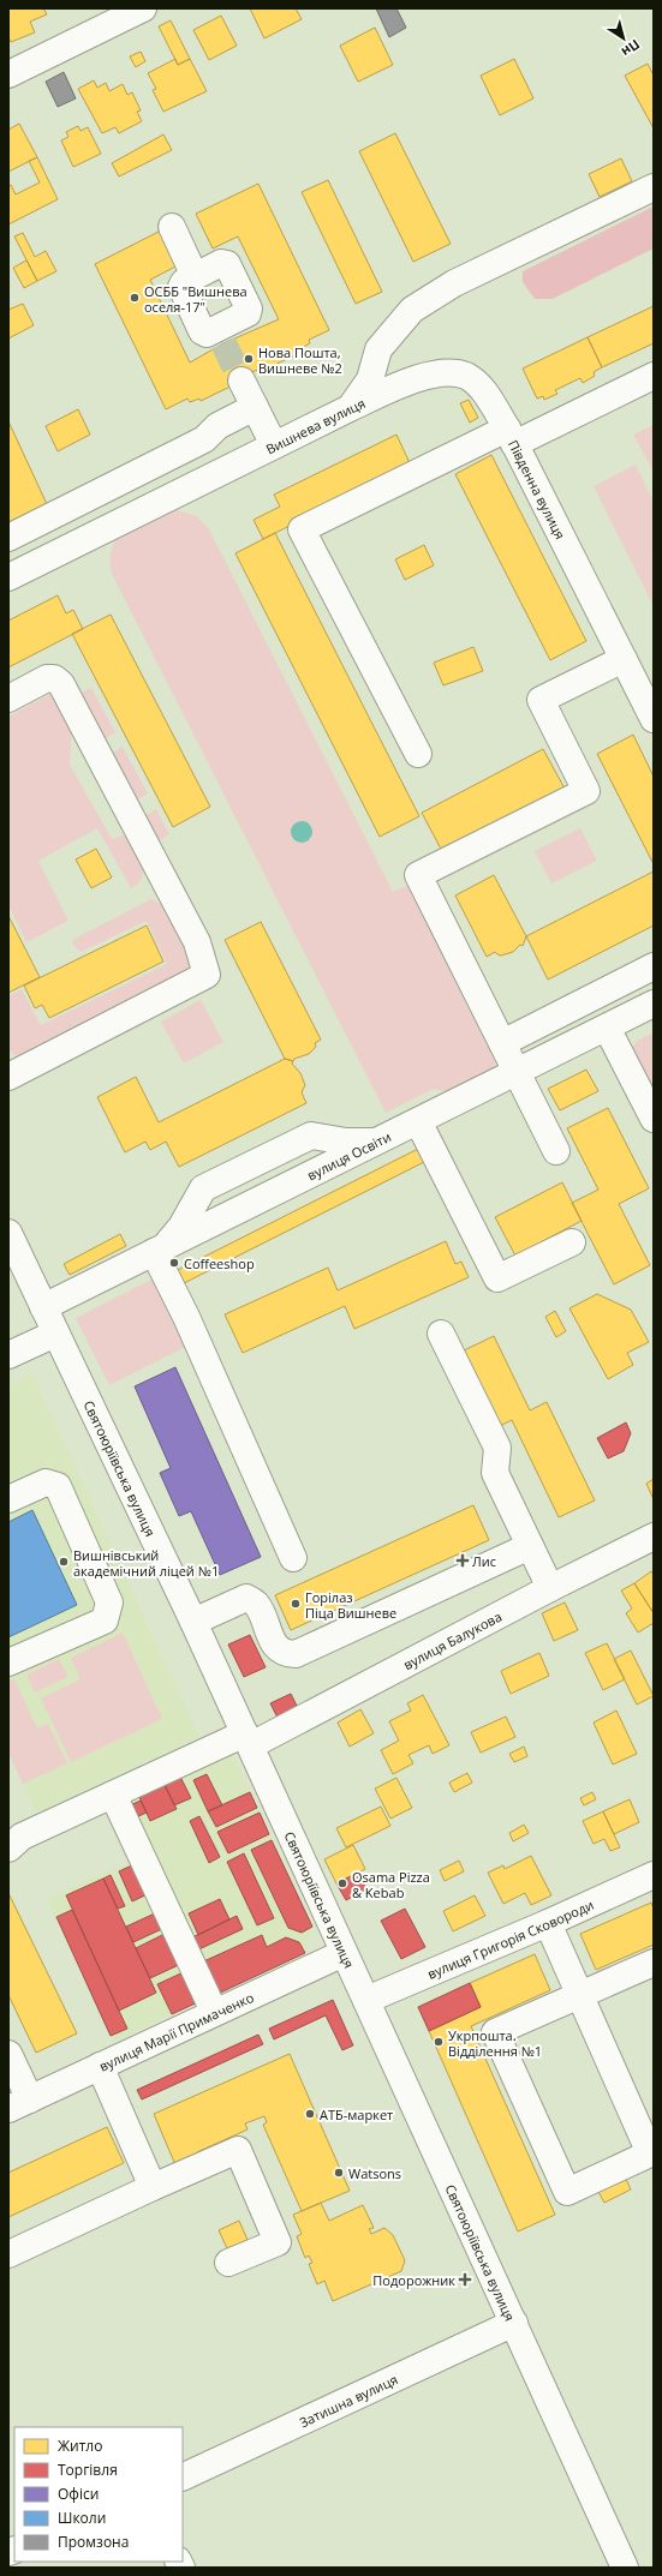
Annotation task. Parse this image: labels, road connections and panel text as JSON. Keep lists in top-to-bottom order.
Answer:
{
  "streets": {
    "street": [
      "Вишнева вулиця",
      "Південна вулиця",
      "вулиця Освіти",
      "Святоюріївська вулиця",
      "вулиця Балукова",
      "вулиця Григорія Сковороди",
      "вулиця Марії Примаченко",
      "Затишна вулиця"
    ]
  },
  "crossings": [
    ["Вишнева вулиця", "Південна вулиця"],
    ["вулиця Освіти", "Святоюріївська вулиця"],
    ["Святоюріївська вулиця", "вулиця Балукова"],
    ["Святоюріївська вулиця", "вулиця Григорія Сковороди"],
    ["Святоюріївська вулиця", "вулиця Марії Примаченко"],
    ["Святоюріївська вулиця", "Затишна вулиця"]
  ],
  "places": {
    "other": [
      "ОСББ \"Вишнева оселя-17\"",
      "Нова Пошта, Вишневе №2",
      "Coffeeshop",
      "Вишнівський академічний ліцей №1",
      "Горілаз Піца Вишневе",
      "Osama Pizza & Kebab",
      "Укрпошта. Відділення №1",
      "АТБ-маркет",
      "Watsons"
    ],
    "health": ["Лис", "Подорожник"]
  },
  "legend": [
    "Житло",
    "Торгівля",
    "Офіси",
    "Школи",
    "Промзона"
  ],
  "north": "bottom right"
}
